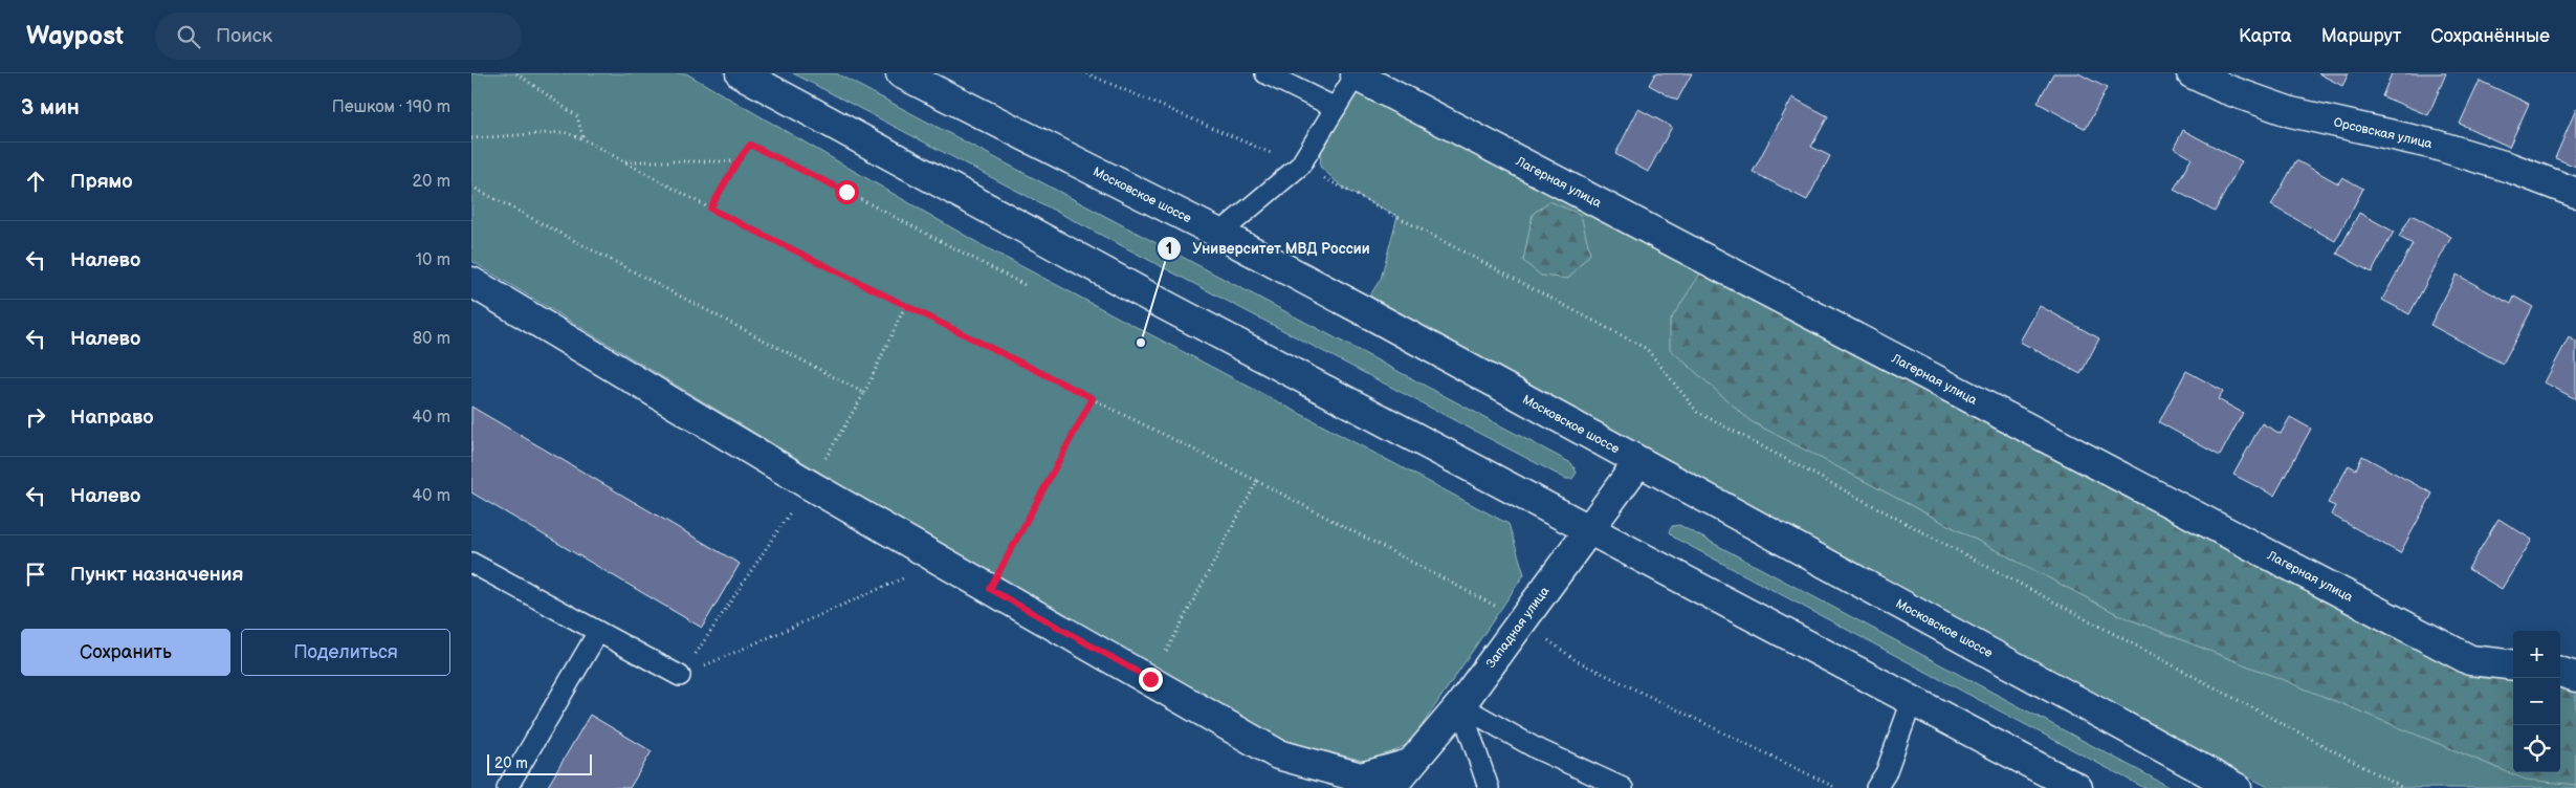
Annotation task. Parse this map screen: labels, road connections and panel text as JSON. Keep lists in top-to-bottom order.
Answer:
{
  "streets": {
    "street": [
      "Орсовская улица",
      "Лагерная улица",
      "Московское шоссе",
      "Западная улица"
    ]
  },
  "crossings": [
    ["Московское шоссе", "Западная улица"]
  ],
  "places": ["Университет МВД России"],
  "scale_bar": "20 m",
  "page": {
    "header": "Waypost",
    "search": "Поиск",
    "nav": ["Карта", "Маршрут", "Сохранённые"],
    "heading": ["3 мин", "Пешком · 190 m"],
    "list": [
      ["Прямо", "20 m"],
      ["Налево", "10 m"],
      ["Налево", "80 m"],
      ["Направо", "40 m"],
      ["Налево", "40 m"],
      "Пункт назначения"
    ],
    "buttons": ["Сохранить", "Поделиться"],
    "map_buttons": ["+", "−"],
    "scale": "20 m"
  }
}
